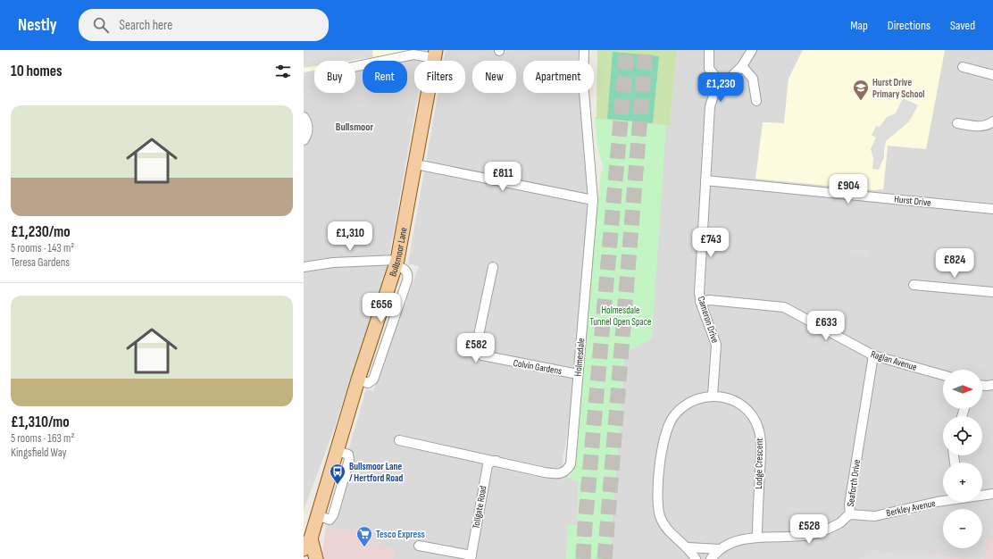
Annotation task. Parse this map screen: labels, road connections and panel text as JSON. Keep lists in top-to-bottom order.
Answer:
{
  "streets": {
    "main road": ["Bullsmoor Lane"],
    "street": [
      "Hurst Drive",
      "Cameron Drive",
      "Holmesdale",
      "Raglan Avenue",
      "Colvin Gardens",
      "Lodge Crescent",
      "Seaforth Drive",
      "Tollgate Road",
      "Berkley Avenue"
    ]
  },
  "crossings": [
    ["Hurst Drive", "Cameron Drive"],
    ["Cameron Drive", "Raglan Avenue"],
    ["Cameron Drive", "Lodge Crescent"],
    ["Holmesdale", "Colvin Gardens"],
    ["Holmesdale", "Tollgate Road"],
    ["Raglan Avenue", "Seaforth Drive"],
    ["Lodge Crescent", "Seaforth Drive"],
    ["Seaforth Drive", "Berkley Avenue"]
  ],
  "districts": ["Bullsmoor"],
  "parks": ["Holmesdale Tunnel Open Space"],
  "places": {
    "school or university": ["Hurst Drive Primary School"],
    "bus stop": ["Bullsmoor Lane / Hertford Road"],
    "supermarket": ["Tesco Express"]
  },
  "north": "right",
  "page": {
    "header": "Nestly",
    "search": "Search here",
    "nav": ["Map", "Directions", "Saved"],
    "heading": "10 homes",
    "chip": [
      "Buy",
      "Rent",
      "Filters",
      "New",
      "Apartment"
    ],
    "price": [
      "£1,230",
      "£811",
      "£904",
      "£1,310",
      "£743",
      "£824",
      "£656",
      "£633",
      "£582",
      "£528"
    ],
    "list": [
      {
        "name": "£1,230/mo",
        "note": "5 rooms · 143 m² · Teresa Gardens"
      },
      {
        "name": "£1,310/mo",
        "note": "5 rooms · 163 m² · Kingsfield Way"
      }
    ],
    "map_buttons": ["+", "−"]
  }
}
